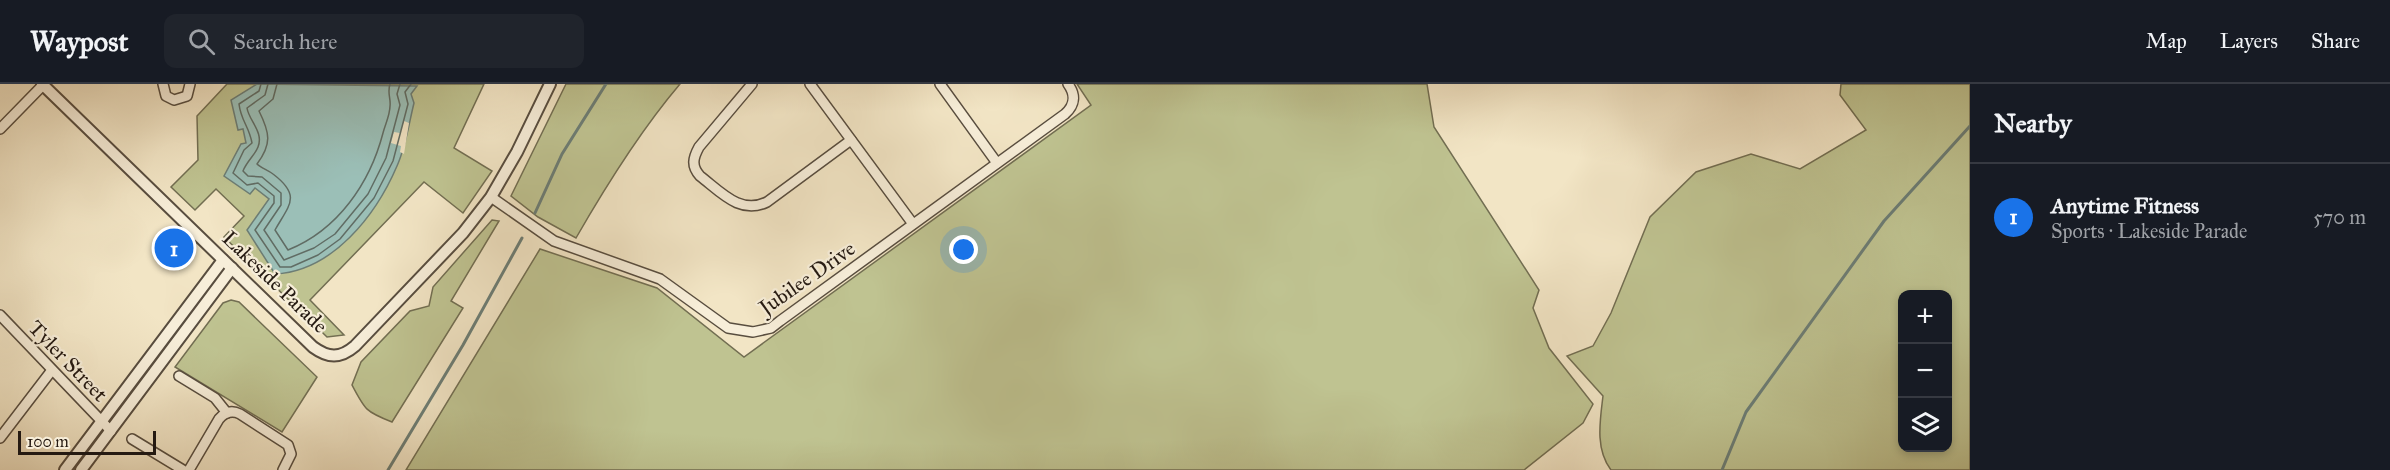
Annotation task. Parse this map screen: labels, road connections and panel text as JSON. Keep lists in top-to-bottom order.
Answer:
{
  "streets": {
    "street": ["Jubilee Drive", "Lakeside Parade", "Tyler Street"]
  },
  "crossings": [
    ["Jubilee Drive", "Lakeside Parade"]
  ],
  "scale_bar": "100 m",
  "page": {
    "header": "Waypost",
    "search": "Search here",
    "nav": ["Map", "Layers", "Share"],
    "heading": "Nearby",
    "list": [
      {
        "mark": "1",
        "name": "Anytime Fitness",
        "note": "Sports · Lakeside Parade",
        "value": "570 m"
      }
    ],
    "pins": "1",
    "map_buttons": ["+", "−"],
    "scale": "100 m"
  }
}
